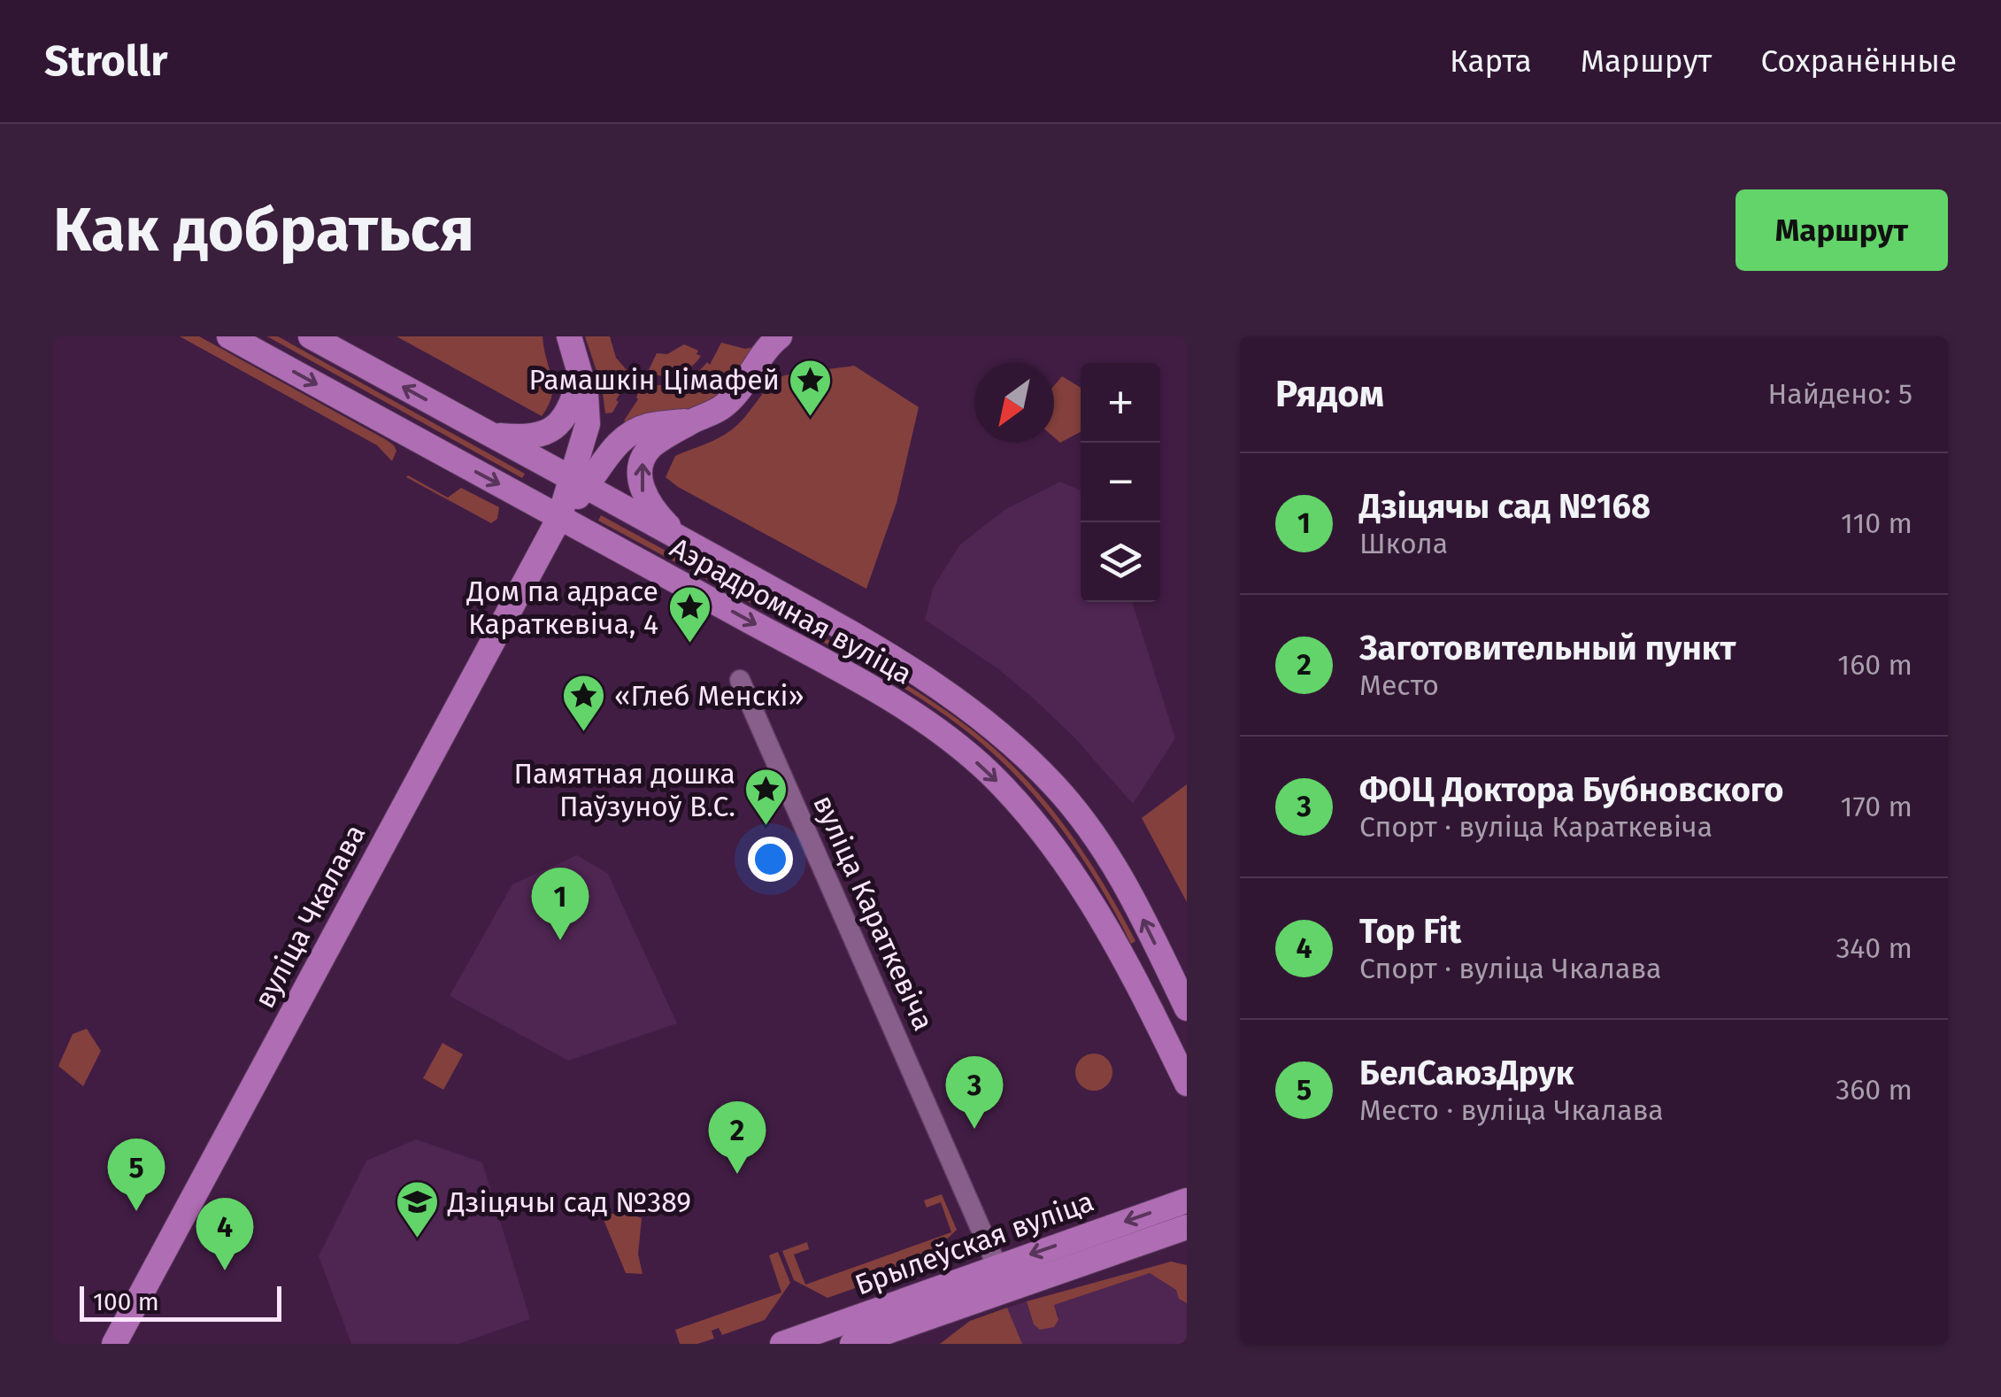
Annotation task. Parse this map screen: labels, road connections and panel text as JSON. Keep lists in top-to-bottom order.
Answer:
{
  "streets": {
    "main road": ["Аэрадромная вуліца", "вуліца Чкалава", "Брылеўская вуліца"],
    "street": ["вуліца Караткевіча"]
  },
  "crossings": [
    ["Аэрадромная вуліца", "вуліца Чкалава"],
    ["вуліца Караткевіча", "Брылеўская вуліца"]
  ],
  "places": {
    "place": [
      "Рамашкін Цімафей",
      "Дом па адрасе Караткевіча, 4",
      "«Глеб Менскі»",
      "Памятная дошка Паўзуноў В.С."
    ],
    "school or university": ["Дзіцячы сад №389"]
  },
  "scale_bar": "100 m",
  "north": "bottom left",
  "page": {
    "header": "Strollr",
    "nav": ["Карта", "Маршрут", "Сохранённые"],
    "buttons": "Маршрут",
    "title": "Как добраться",
    "heading": ["Рядом", "Найдено: 5"],
    "map_buttons": ["+", "−"],
    "list": [
      {
        "mark": "1",
        "name": "Дзіцячы сад №168",
        "note": "Школа",
        "value": "110 m"
      },
      {
        "mark": "2",
        "name": "Заготовительный пункт",
        "note": "Место",
        "value": "160 m"
      },
      {
        "mark": "3",
        "name": "ФОЦ Доктора Бубновского",
        "note": "Спорт · вуліца Караткевіча",
        "value": "170 m"
      },
      {
        "mark": "4",
        "name": "Top Fit",
        "note": "Спорт · вуліца Чкалава",
        "value": "340 m"
      },
      {
        "mark": "5",
        "name": "БелСаюзДрук",
        "note": "Место · вуліца Чкалава",
        "value": "360 m"
      }
    ],
    "pins": [
      "1",
      "3",
      "2",
      "5",
      "4"
    ],
    "scale": "100 m"
  }
}
